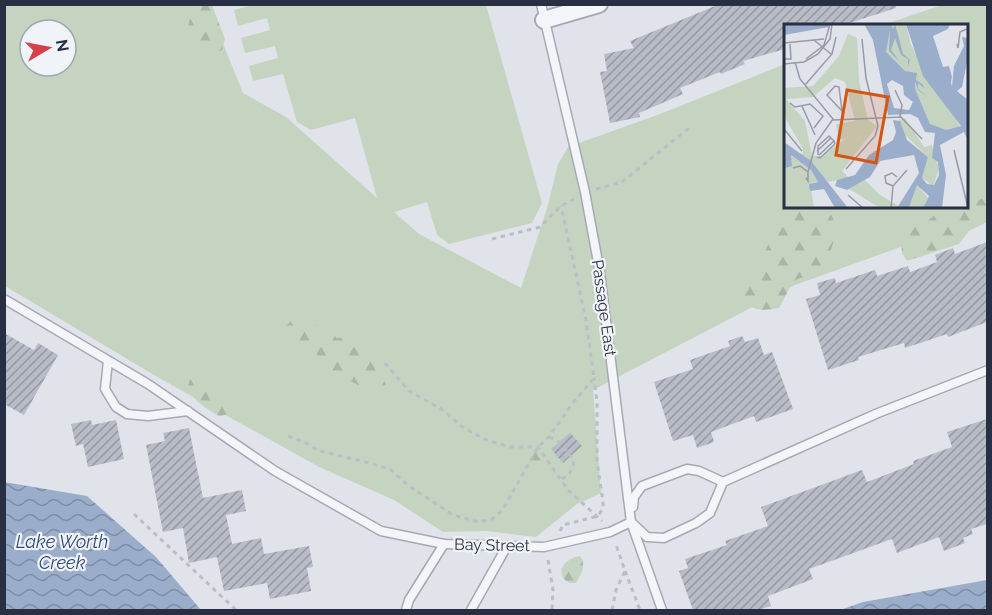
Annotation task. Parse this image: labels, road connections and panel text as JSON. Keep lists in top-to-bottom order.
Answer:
{
  "streets": {
    "lane": ["Passage East", "Bay Street"]
  },
  "crossings": [
    ["Passage East", "Bay Street"]
  ],
  "water": ["Lake Worth Creek"],
  "north": "right"
}
